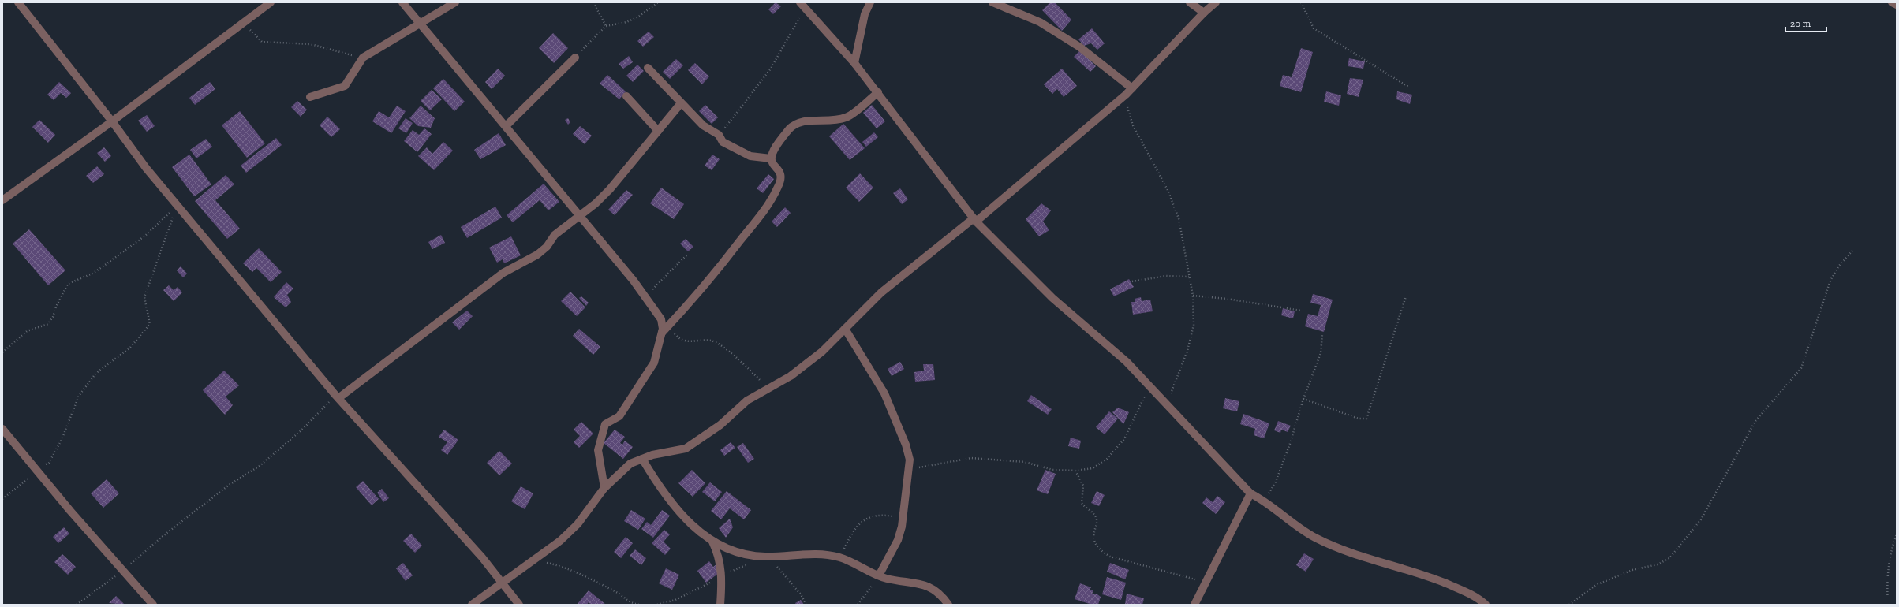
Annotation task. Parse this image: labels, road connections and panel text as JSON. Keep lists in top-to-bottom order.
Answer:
{
  "scale_bar": "20 m"
}
